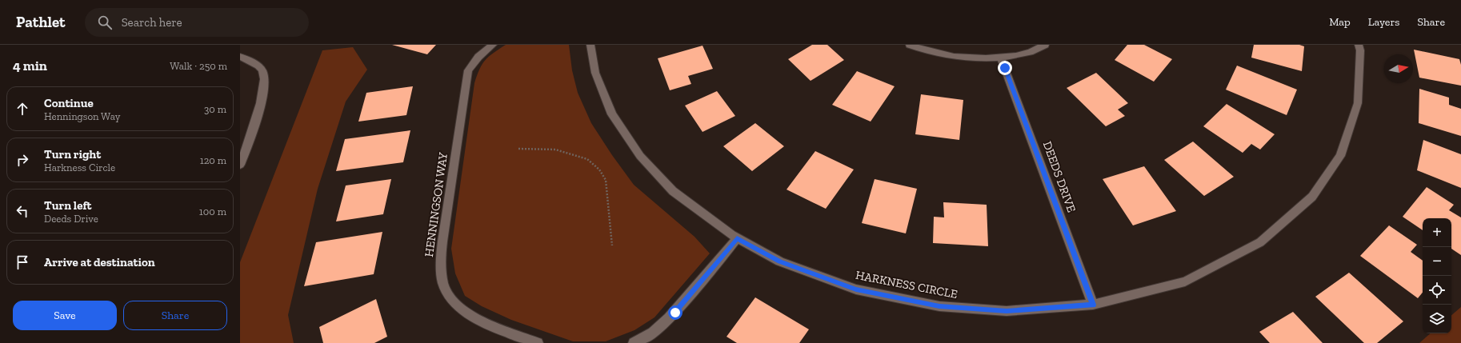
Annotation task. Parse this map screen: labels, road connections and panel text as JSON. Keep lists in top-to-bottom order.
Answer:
{
  "streets": {
    "street": ["DEEDS DRIVE", "HENNINGSON WAY", "HARKNESS CIRCLE"]
  },
  "crossings": [
    ["DEEDS DRIVE", "HARKNESS CIRCLE"]
  ],
  "north": "right",
  "page": {
    "header": "Pathlet",
    "search": "Search here",
    "nav": ["Map", "Layers", "Share"],
    "heading": ["4 min", "Walk · 250 m"],
    "list": [
      ["Continue", "Henningson Way", "30 m"],
      ["Turn right", "Harkness Circle", "120 m"],
      ["Turn left", "Deeds Drive", "100 m"],
      "Arrive at destination"
    ],
    "map_buttons": ["+", "−"],
    "buttons": ["Save", "Share"]
  }
}
